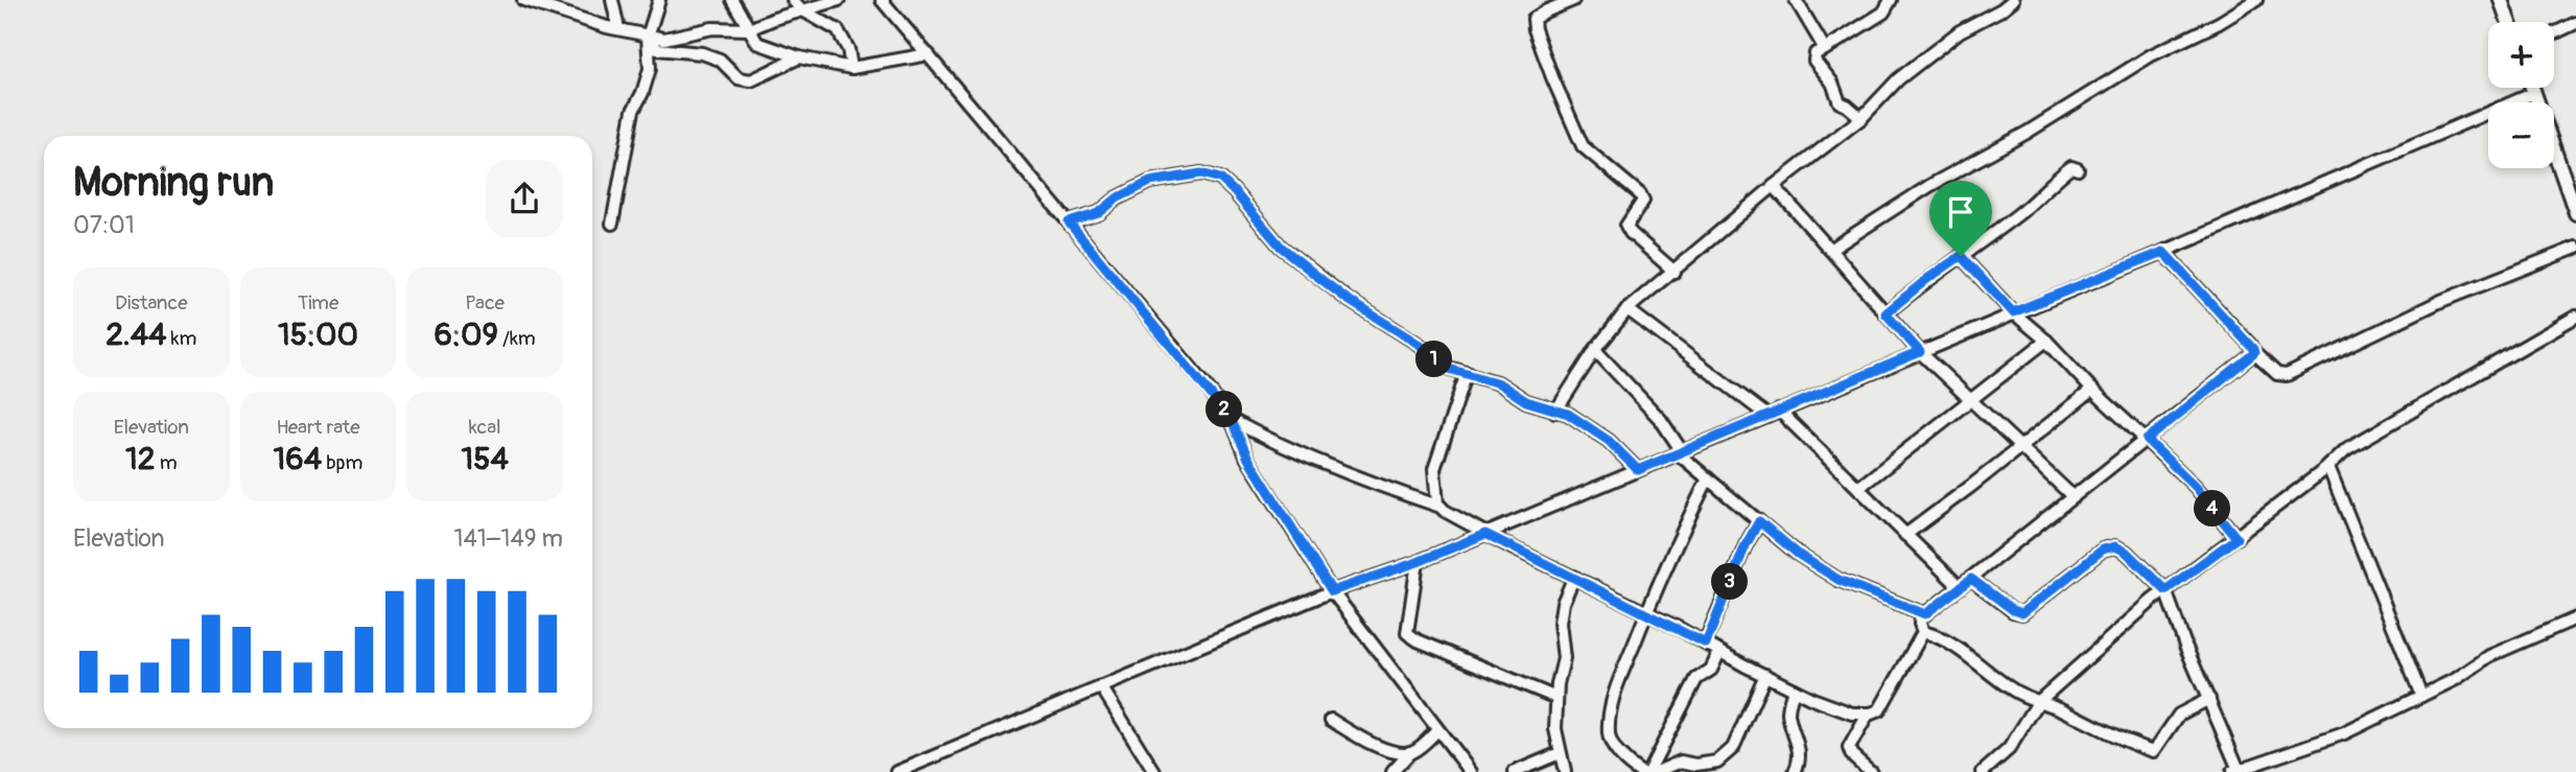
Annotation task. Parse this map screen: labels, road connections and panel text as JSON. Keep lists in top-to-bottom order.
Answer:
{
  "page": {
    "map_buttons": ["+", "−"],
    "heading": ["Morning run", "07:01"],
    "stats": [
      ["Distance", "2.44 km"],
      ["Time", "15:00"],
      ["Pace", "6:09 /km"],
      ["Elevation", "12 m"],
      ["Heart rate", "164 bpm"],
      ["kcal", "154"]
    ],
    "pins": [
      "1",
      "2",
      "4",
      "3"
    ],
    "chart": ["Elevation", "141–149 m"]
  }
}
